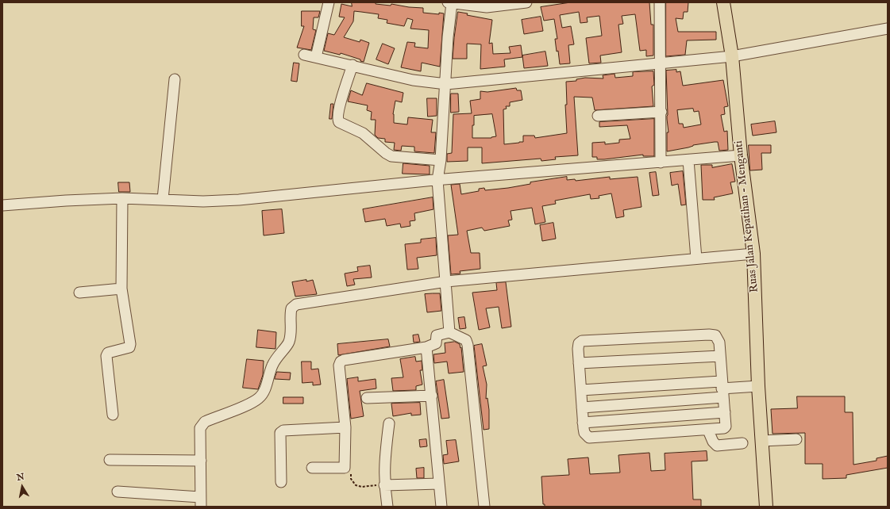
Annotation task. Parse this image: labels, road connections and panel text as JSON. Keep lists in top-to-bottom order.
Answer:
{
  "streets": {
    "main road": ["Ruas Jalan Kepatihan - Menganti"]
  },
  "north": "top"
}
